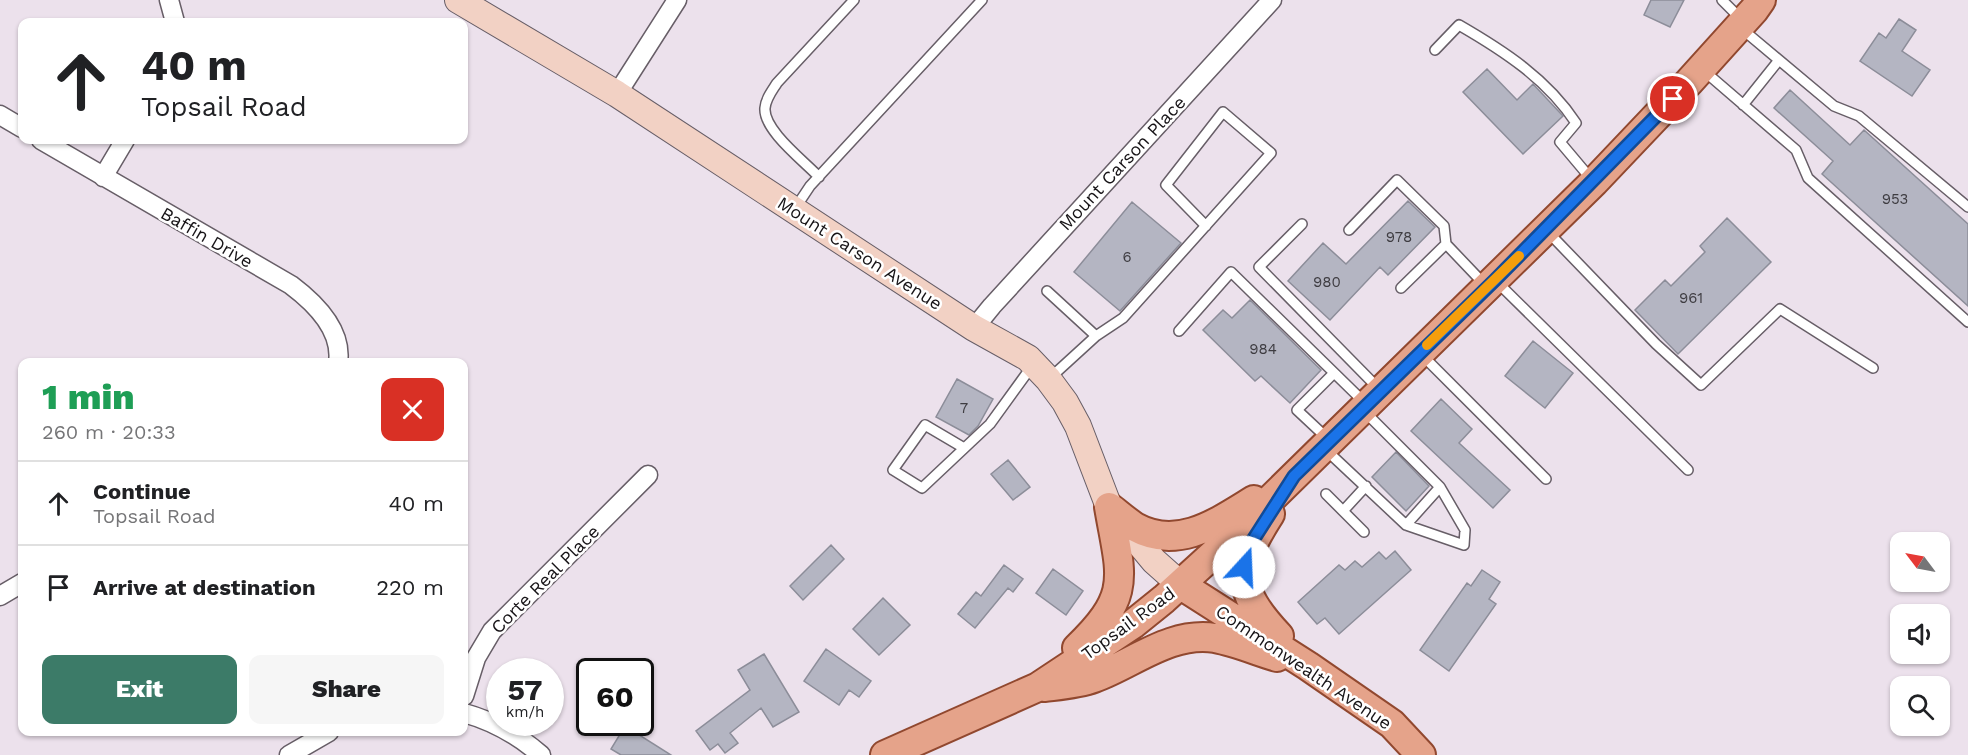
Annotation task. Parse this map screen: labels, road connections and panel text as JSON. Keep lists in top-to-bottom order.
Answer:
{
  "streets": {
    "main road": ["Mount Carson Avenue", "Topsail Road", "Commonwealth Avenue"],
    "street": ["Mount Carson Place", "Baffin Drive", "Corte Real Place"]
  },
  "crossings": [
    ["Mount Carson Place", "Mount Carson Avenue"],
    ["Mount Carson Avenue", "Topsail Road"],
    ["Mount Carson Avenue", "Commonwealth Avenue"],
    ["Topsail Road", "Commonwealth Avenue"]
  ],
  "house_numbers": [
    "953",
    "978",
    "6",
    "980",
    "961",
    "984",
    "7"
  ],
  "north": "top left",
  "page": {
    "turn": ["40 m", "Topsail Road"],
    "heading": ["1 min", "260 m · 20:33"],
    "list": [
      {
        "name": "Continue",
        "note": "Topsail Road",
        "value": "40 m"
      },
      {
        "name": "Arrive at destination",
        "value": "220 m"
      }
    ],
    "buttons": ["Exit", "Share"],
    "speed": "57 km/h",
    "limit": "60"
  }
}
